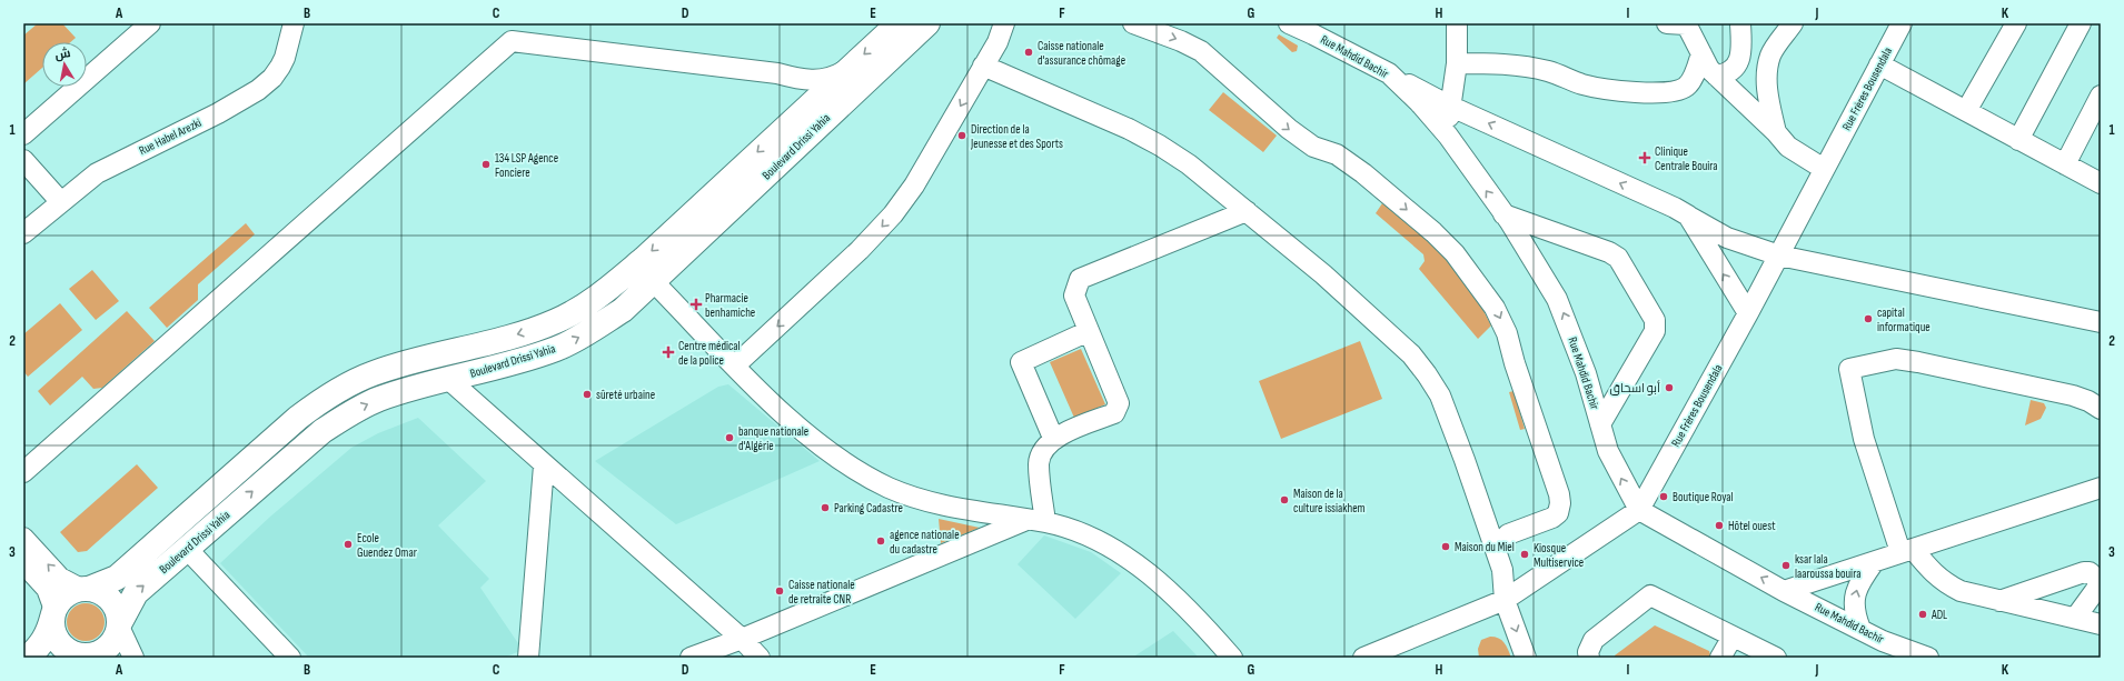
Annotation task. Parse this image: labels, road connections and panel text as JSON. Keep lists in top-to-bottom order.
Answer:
{
  "streets": {
    "main road": ["Boulevard Drissi Yahia"],
    "street": ["Rue Mahdid Bachir", "Rue Frères Bousendala", "Rue Habel Arezki"]
  },
  "crossings": [
    ["Rue Mahdid Bachir", "Rue Frères Bousendala"]
  ],
  "places": {
    "other": [
      "Caisse nationale d'assurance chômage",
      "Direction de la Jeunesse et des Sports",
      "134 LSP Agence Fonciere",
      "capital informatique",
      "أبو اسحاق",
      "sûreté urbaine",
      "banque nationale d'Algérie",
      "Boutique Royal",
      "Maison de la culture issiakhem",
      "Parking Cadastre",
      "Hôtel ouest",
      "agence nationale du cadastre",
      "Ecole Guendez Omar",
      "Maison du Miel",
      "Kiosque Multiservice",
      "ksar lala laaroussa bouira",
      "Caisse nationale de retraite CNR",
      "ADL"
    ],
    "health": ["Clinique Centrale Bouira", "Pharmacie benhamiche", "Centre médical de la police"]
  },
  "north": "top",
  "grid": {
    "columns": [
      "A",
      "B",
      "C",
      "D",
      "E",
      "F",
      "G",
      "H",
      "I",
      "J",
      "K"
    ],
    "rows": ["1", "2", "3"]
  }
}
